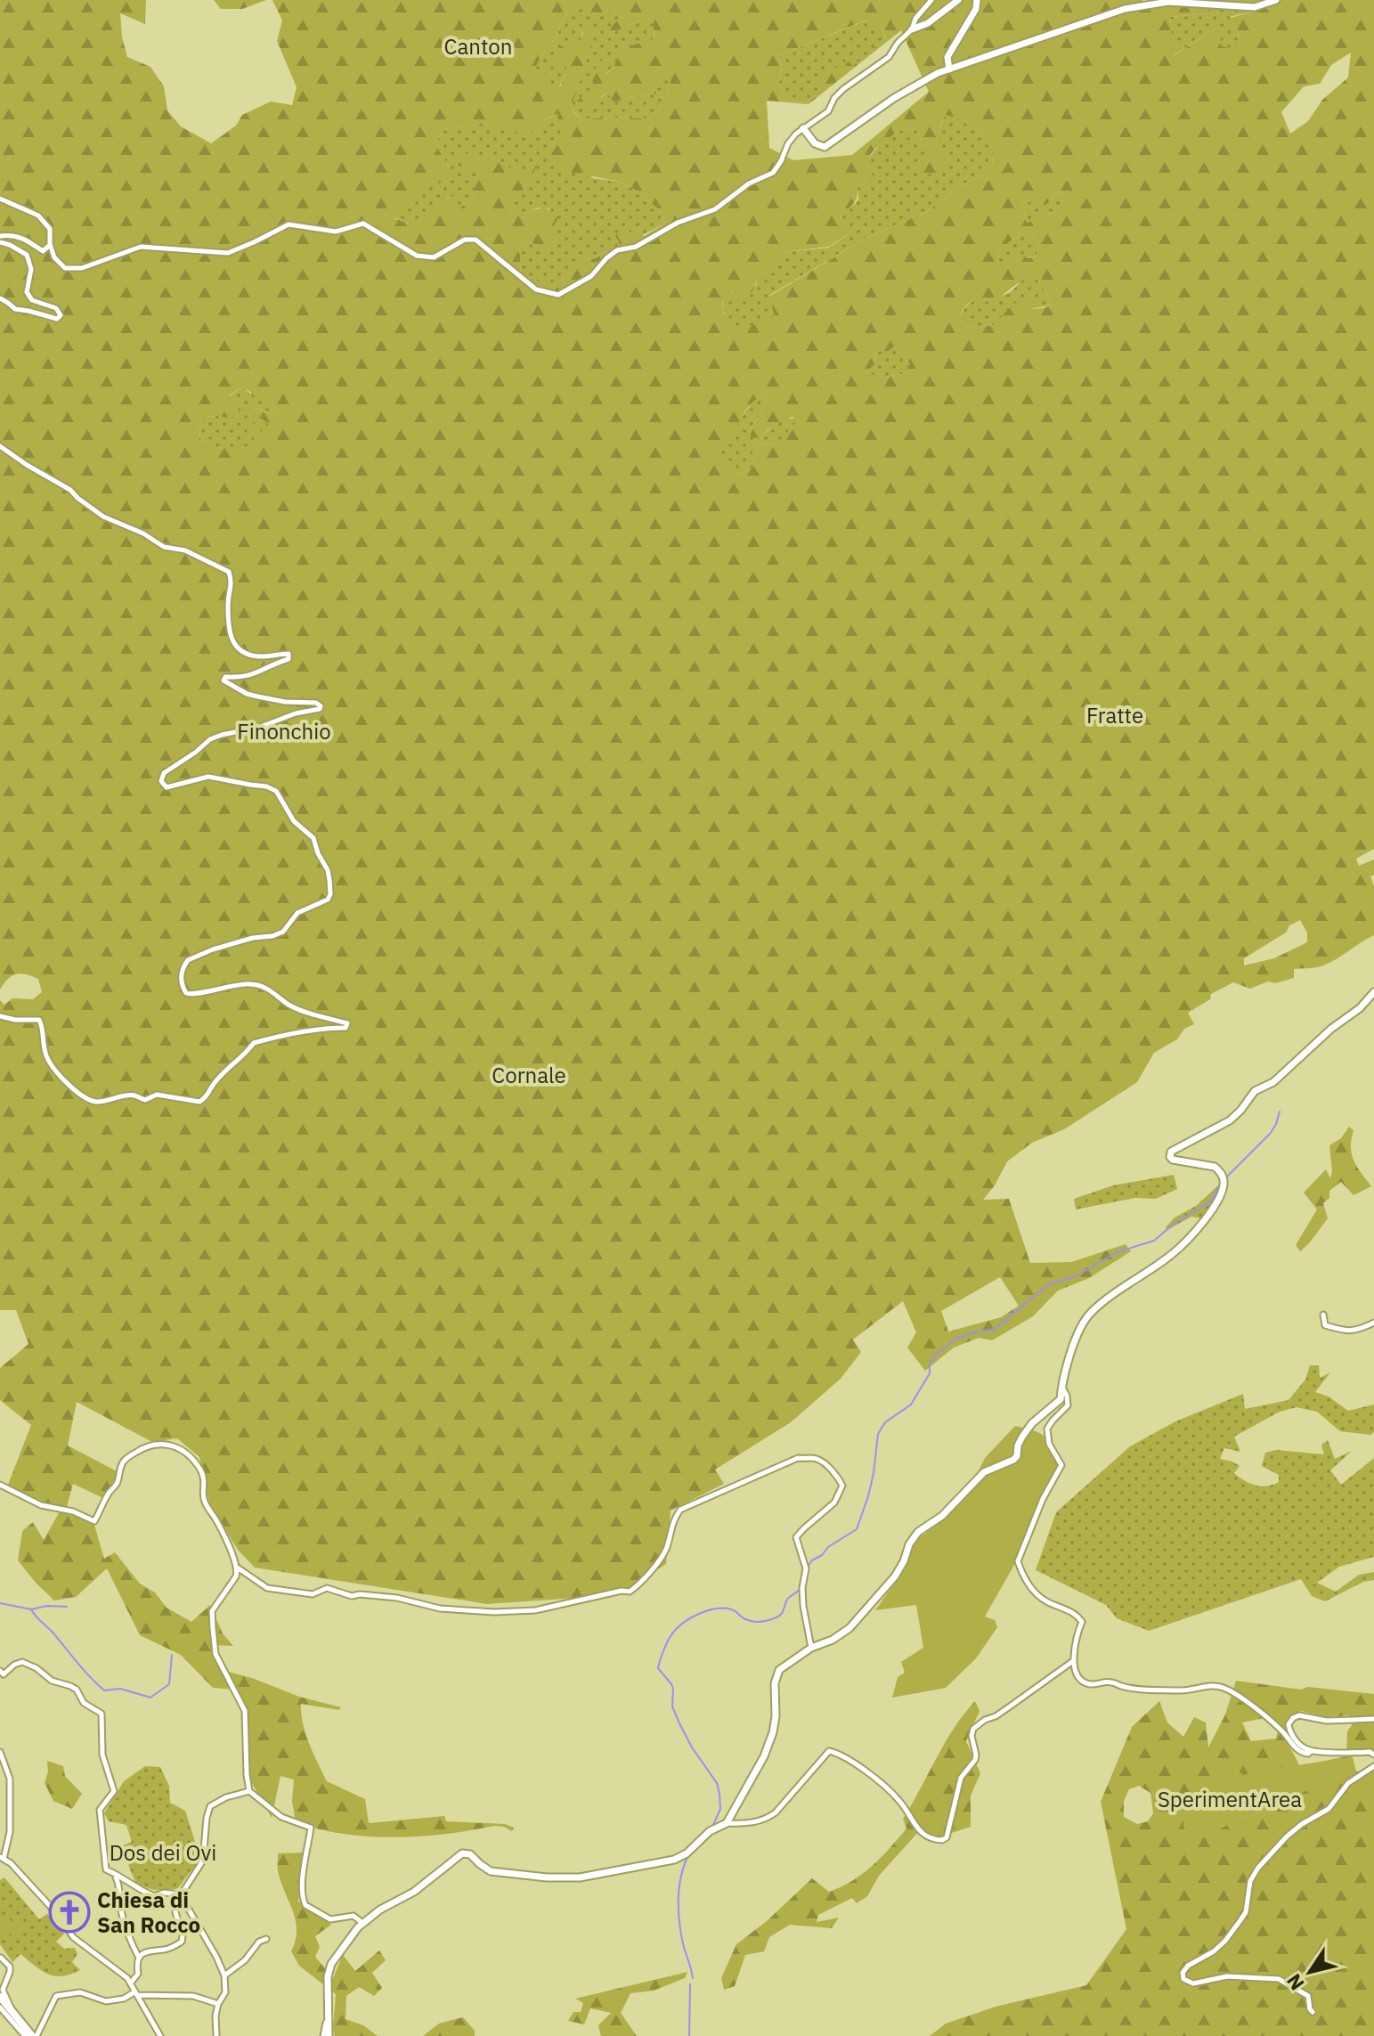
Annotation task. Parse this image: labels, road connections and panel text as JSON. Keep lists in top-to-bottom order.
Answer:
{
  "parks": [
    "Canton",
    "Fratte",
    "Finonchio",
    "Cornale",
    "SperimentArea",
    "Dos dei Ovi"
  ],
  "places": {
    "church": ["Chiesa di San Rocco"]
  },
  "north": "bottom left"
}
